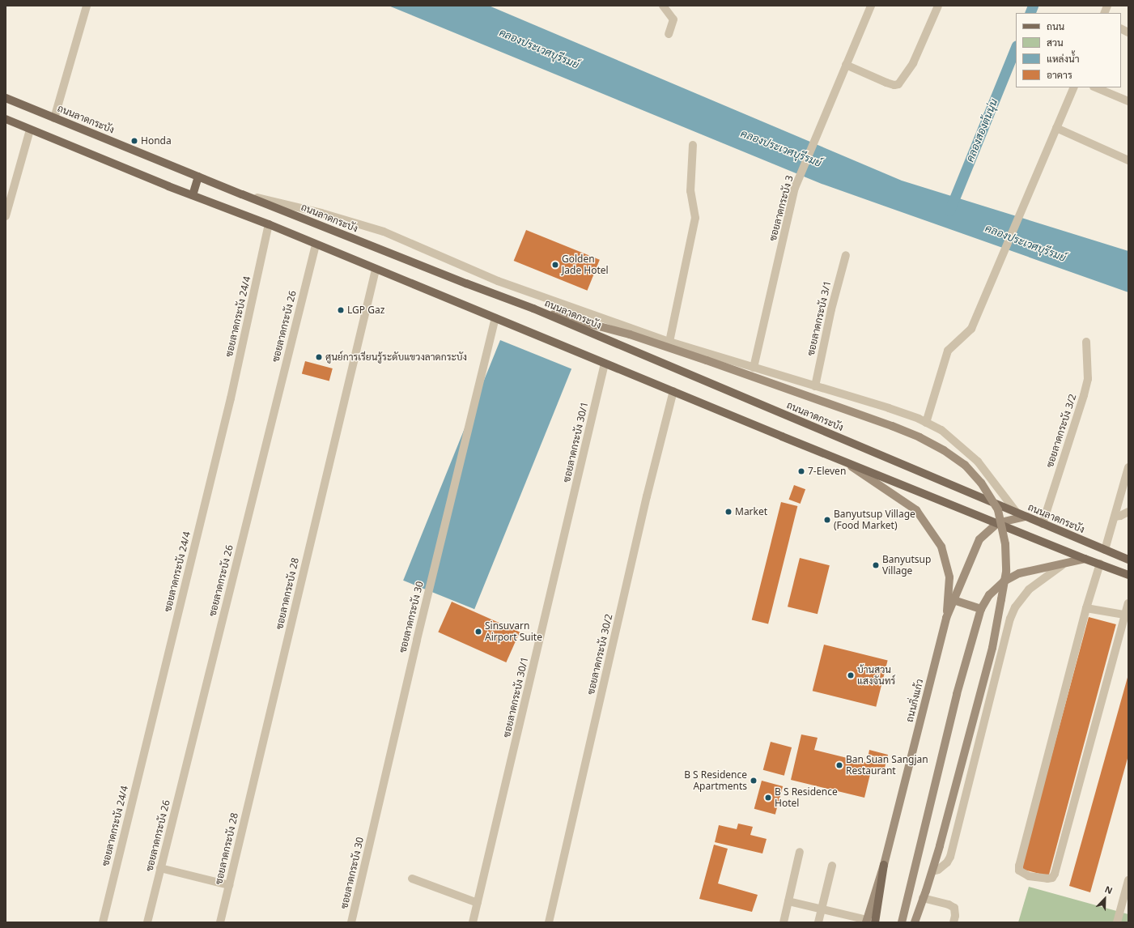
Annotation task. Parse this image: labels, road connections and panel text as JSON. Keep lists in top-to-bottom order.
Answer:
{
  "streets": {
    "main road": ["ถนนลาดกระบัง", "ถนนกิ่งแก้ว"],
    "street": [
      "ซอยลาดกระบัง 3",
      "ซอยลาดกระบัง 24/4",
      "ซอยลาดกระบัง 3/1",
      "ซอยลาดกระบัง 26",
      "ซอยลาดกระบัง 3/2",
      "ซอยลาดกระบัง 30/1",
      "ซอยลาดกระบัง 28",
      "ซอยลาดกระบัง 30",
      "ซอยลาดกระบัง 30/2"
    ]
  },
  "crossings": [
    ["ถนนลาดกระบัง", "ซอยลาดกระบัง 3/2"],
    ["ถนนลาดกระบัง", "ถนนกิ่งแก้ว"]
  ],
  "water": ["คลองประเวศบุรีรมย์", "คลองสองต้นนุ่น"],
  "places": [
    "Honda",
    "Golden Jade Hotel",
    "LGP Gaz",
    "ศูนย์การเรียนรู้ระดับแขวงลาดกระบัง",
    "7-Eleven",
    "Market",
    "Banyutsup Village (Food Market)",
    "Banyutsup Village",
    "Sinsuvarn Airport Suite",
    "บ้านสวน แสงจันทร์",
    "Ban Suan Sangjan Restaurant",
    "B S Residence Apartments",
    "B S Residence Hotel"
  ],
  "legend": [
    "ถนน",
    "สวน",
    "แหล่งน้ำ",
    "อาคาร"
  ],
  "north": "top right"
}
